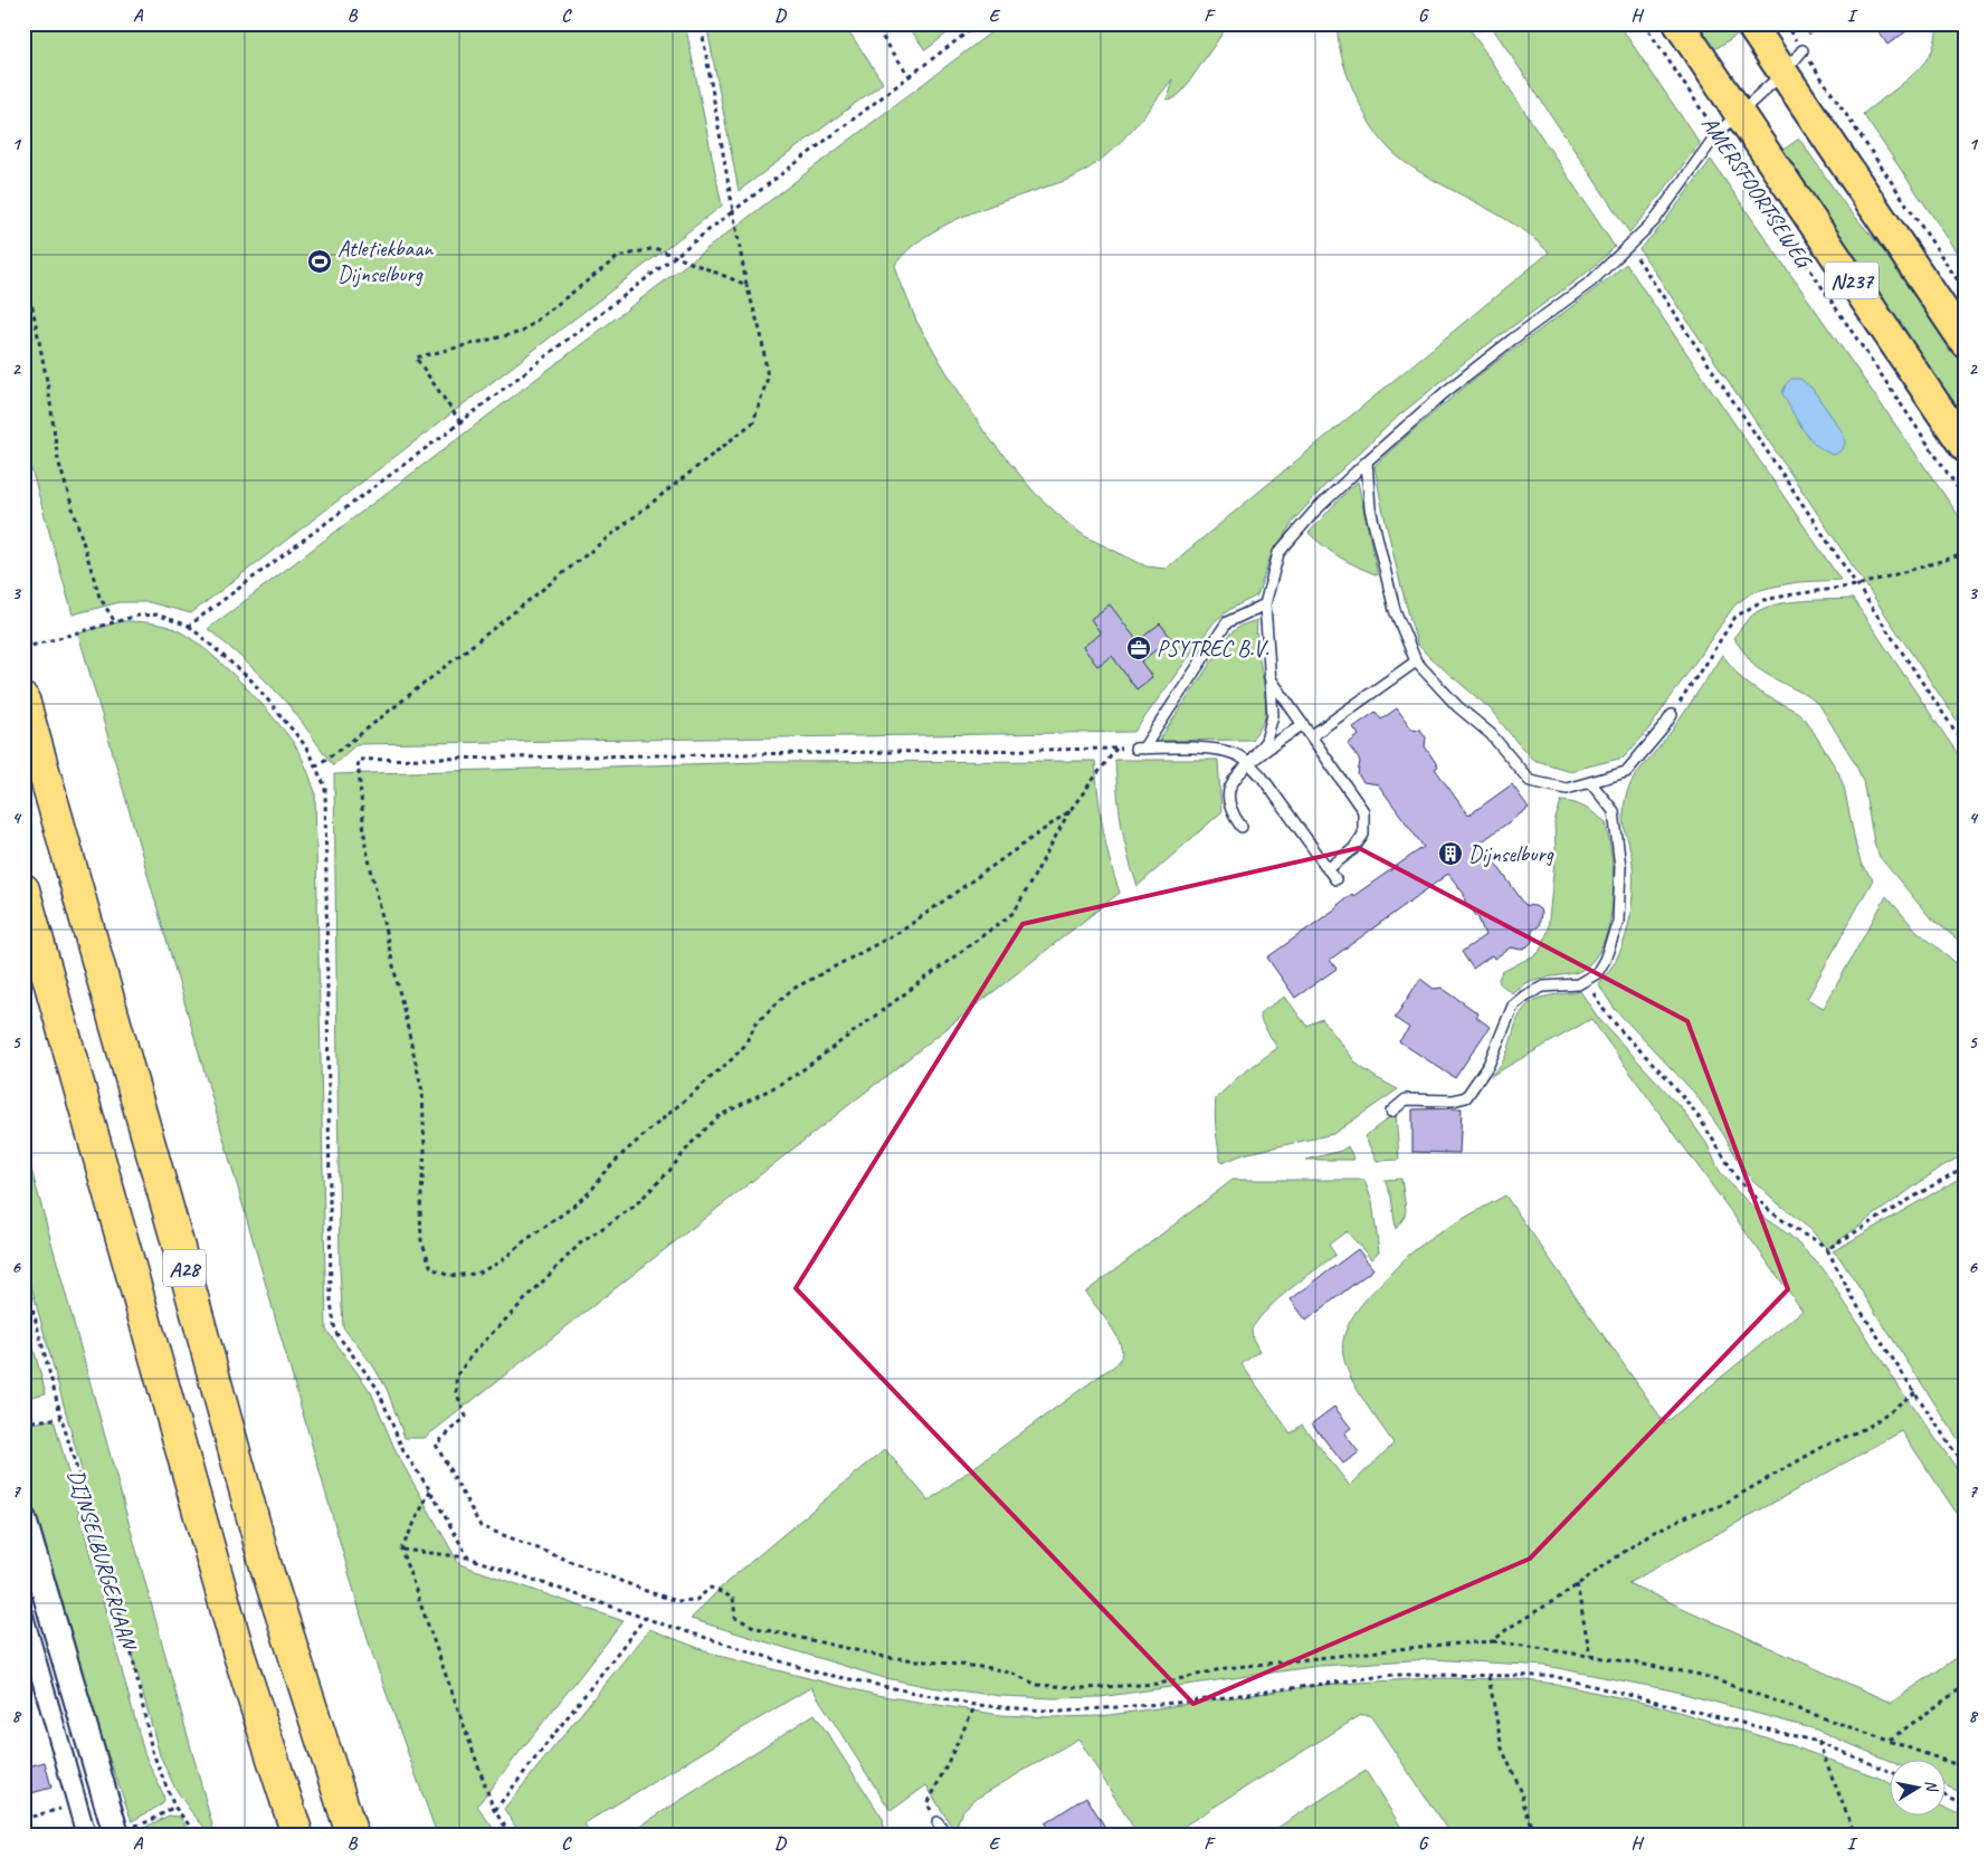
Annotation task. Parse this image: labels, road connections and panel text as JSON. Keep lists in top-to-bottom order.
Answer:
{
  "streets": {
    "highway": ["A28"],
    "main road": ["AMERSFOORTSEWEG", "N237"],
    "path": ["DIJNSELBURGERLAAN"]
  },
  "places": {
    "sports": ["Atletiekbaan Dijnselburg"],
    "office": ["PSYTREC B.V."],
    "building": ["Dijnselburg"]
  },
  "north": "right",
  "grid": {
    "columns": [
      "A",
      "B",
      "C",
      "D",
      "E",
      "F",
      "G",
      "H",
      "I"
    ],
    "rows": [
      "1",
      "2",
      "3",
      "4",
      "5",
      "6",
      "7",
      "8"
    ]
  }
}
